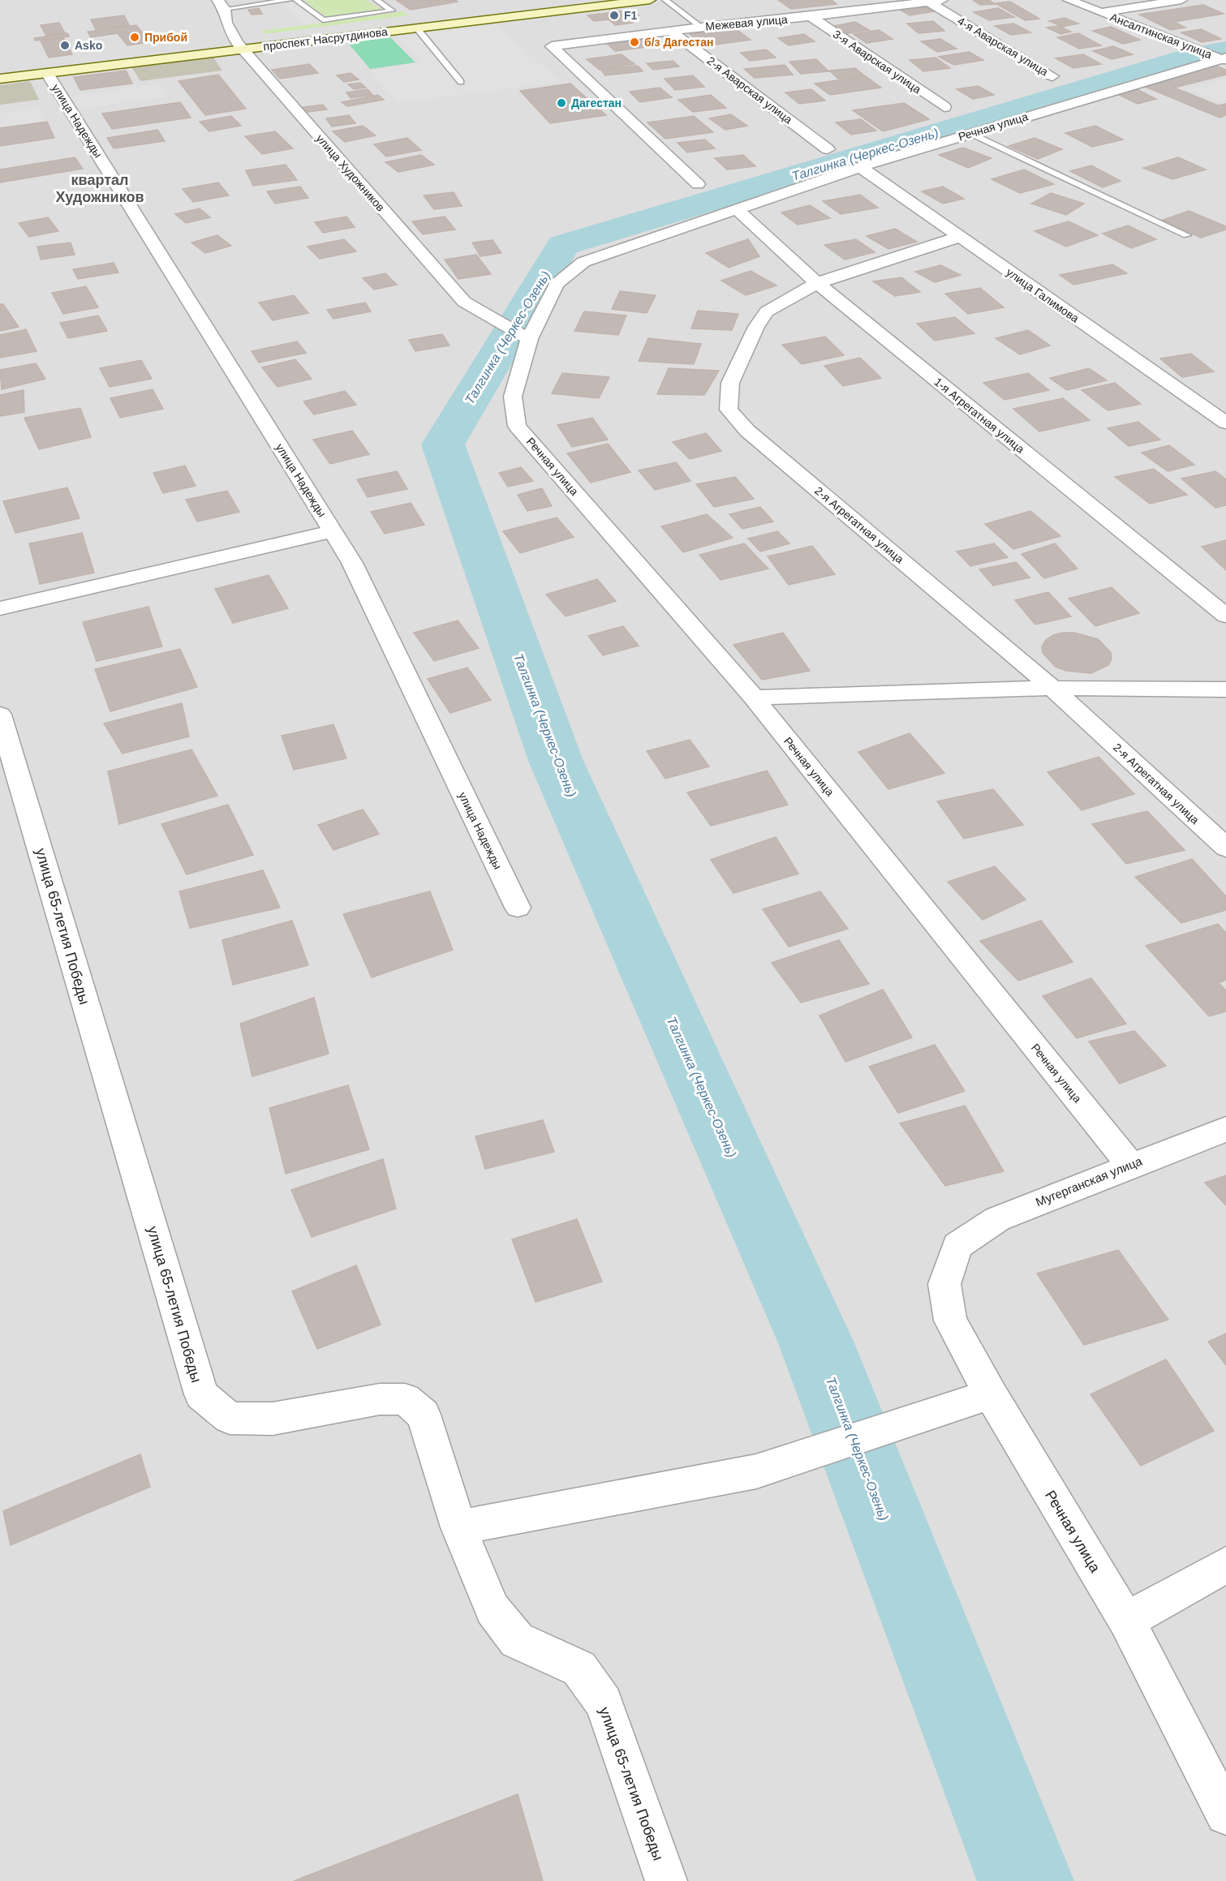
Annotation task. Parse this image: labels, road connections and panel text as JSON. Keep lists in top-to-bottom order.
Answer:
{
  "streets": {
    "main road": ["проспект Насрутдинова"],
    "street": [
      "Межевая улица",
      "Ансалтинская улица",
      "4-я Аварская улица",
      "3-я Аварская улица",
      "2-я Аварская улица",
      "улица Надежды",
      "Речная улица",
      "улица Художников",
      "улица Галимова",
      "1-я Агрегатная улица",
      "2-я Агрегатная улица",
      "улица 65-летия Победы",
      "Мугерганская улица"
    ]
  },
  "crossings": [
    ["Межевая улица", "4-я Аварская улица"],
    ["Межевая улица", "3-я Аварская улица"],
    ["Межевая улица", "2-я Аварская улица"],
    ["Ансалтинская улица", "Речная улица"],
    ["проспект Насрутдинова", "улица Надежды"],
    ["проспект Насрутдинова", "улица Художников"],
    ["Речная улица", "улица Художников"],
    ["Речная улица", "улица Галимова"],
    ["Речная улица", "1-я Агрегатная улица"],
    ["Речная улица", "Мугерганская улица"],
    ["улица Галимова", "2-я Агрегатная улица"],
    ["1-я Агрегатная улица", "2-я Агрегатная улица"]
  ],
  "districts": ["квартал Художников"],
  "water": ["Талгинка (Черкес-Озень)"],
  "places": [
    "F1",
    "Прибой",
    "б/з Дагестан",
    "Asko",
    "Дагестан"
  ]
}
